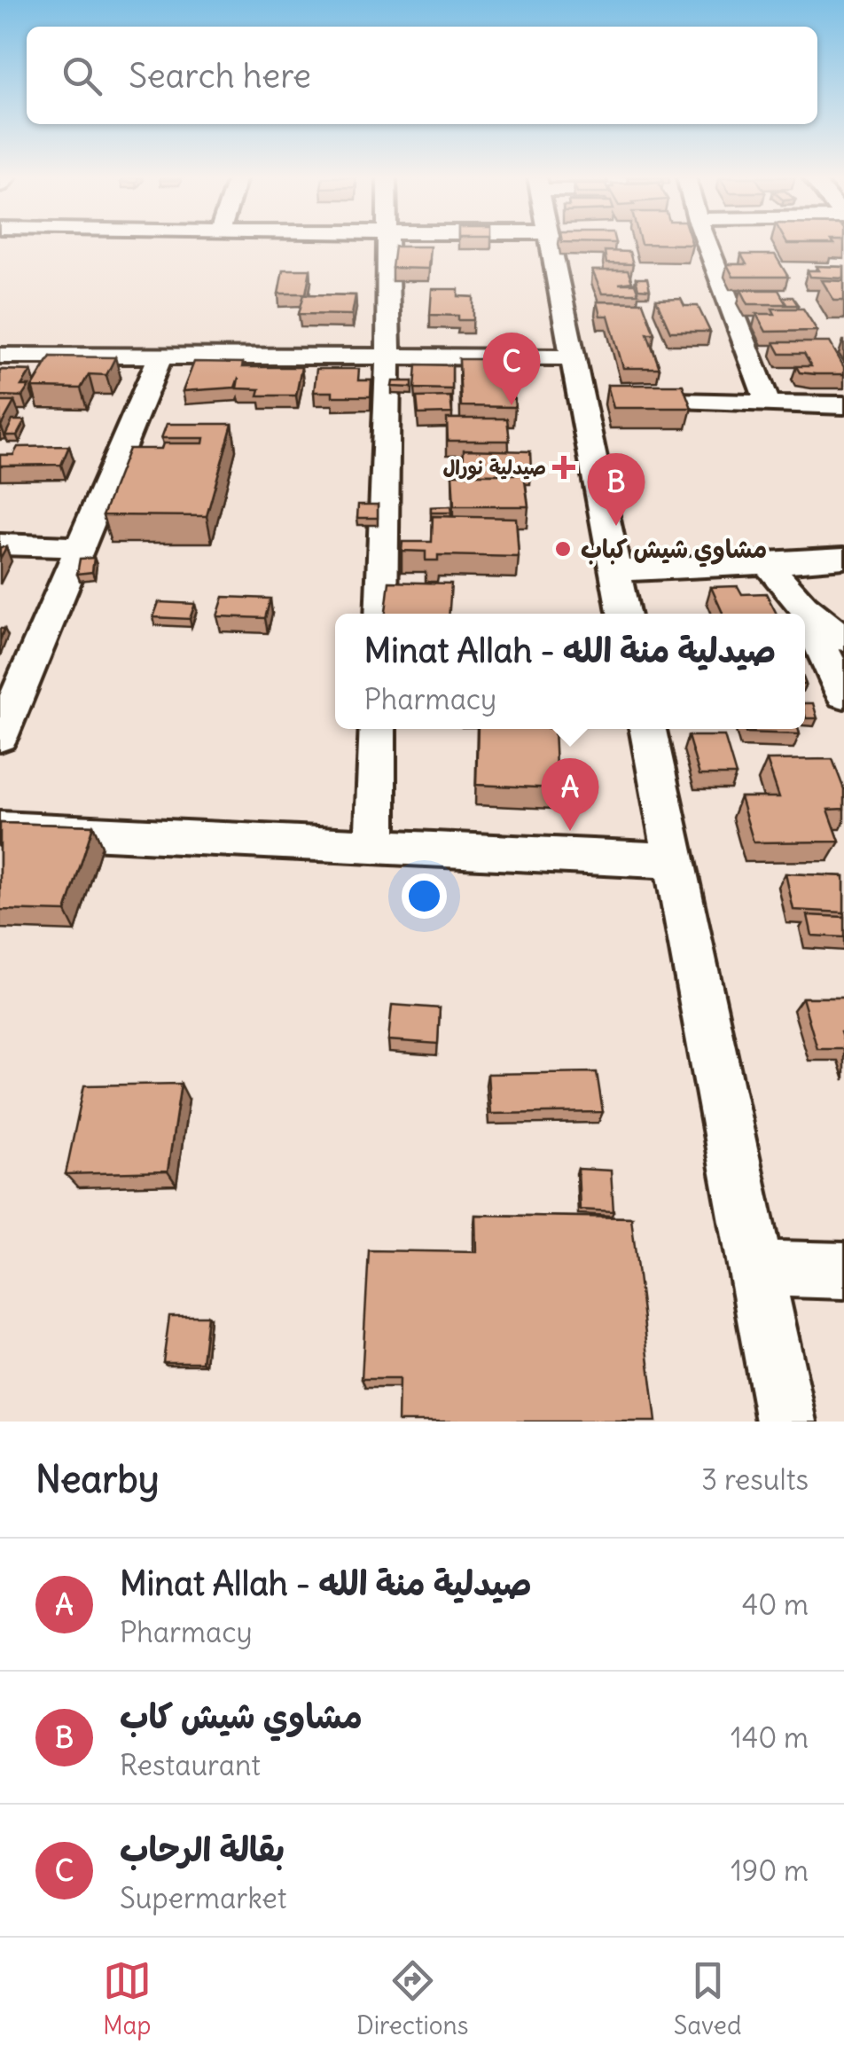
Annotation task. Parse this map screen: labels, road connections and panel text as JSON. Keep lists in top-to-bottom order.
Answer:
{
  "places": {
    "health": ["صيدلية نورال"],
    "other": ["مشاوي شيش كباب"]
  },
  "page": {
    "search": "Search here",
    "pins": ["C", "B", "A"],
    "popup": ["Minat Allah - صيدلية منة الله", "Pharmacy"],
    "heading": ["Nearby", "3 results"],
    "list": [
      {
        "mark": "A",
        "name": "Minat Allah - صيدلية منة الله",
        "note": "Pharmacy",
        "value": "40 m"
      },
      {
        "mark": "B",
        "name": "مشاوي شيش كاب",
        "note": "Restaurant",
        "value": "140 m"
      },
      {
        "mark": "C",
        "name": "بقالة الرحاب",
        "note": "Supermarket",
        "value": "190 m"
      }
    ],
    "nav": ["Map", "Directions", "Saved"]
  }
}
